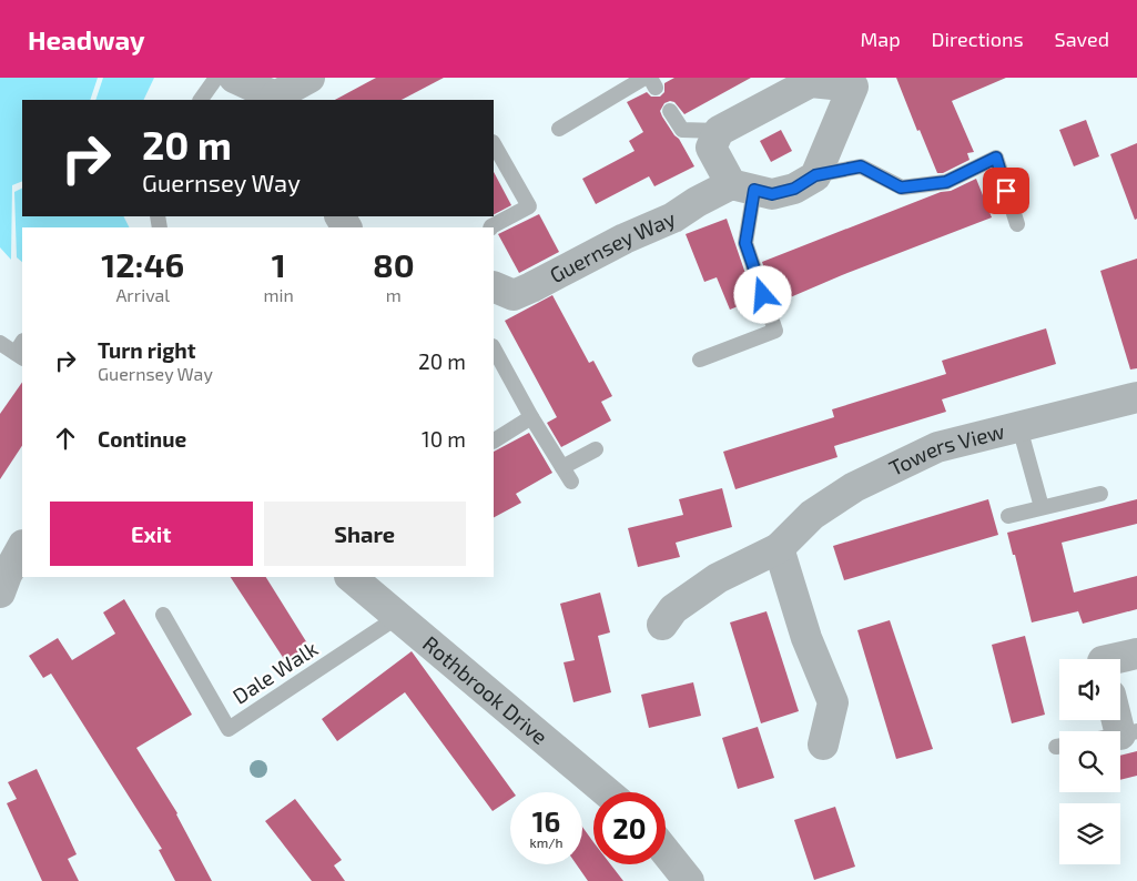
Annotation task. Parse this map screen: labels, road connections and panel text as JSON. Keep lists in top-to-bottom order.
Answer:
{
  "streets": {
    "street": ["Guernsey Way", "Towers View", "Rothbrook Drive"],
    "lane": ["Dale Walk"]
  },
  "crossings": [
    ["Dale Walk", "Rothbrook Drive"]
  ],
  "page": {
    "header": "Headway",
    "nav": ["Map", "Directions", "Saved"],
    "turn": ["20 m", "Guernsey Way"],
    "eta": [
      "12:46",
      "Arrival",
      "1",
      "min",
      "80",
      "m"
    ],
    "list": [
      {
        "name": "Turn right",
        "note": "Guernsey Way",
        "value": "20 m"
      },
      {
        "name": "Continue",
        "value": "10 m"
      }
    ],
    "buttons": ["Exit", "Share"],
    "speed": "16 km/h",
    "limit": "20"
  }
}
